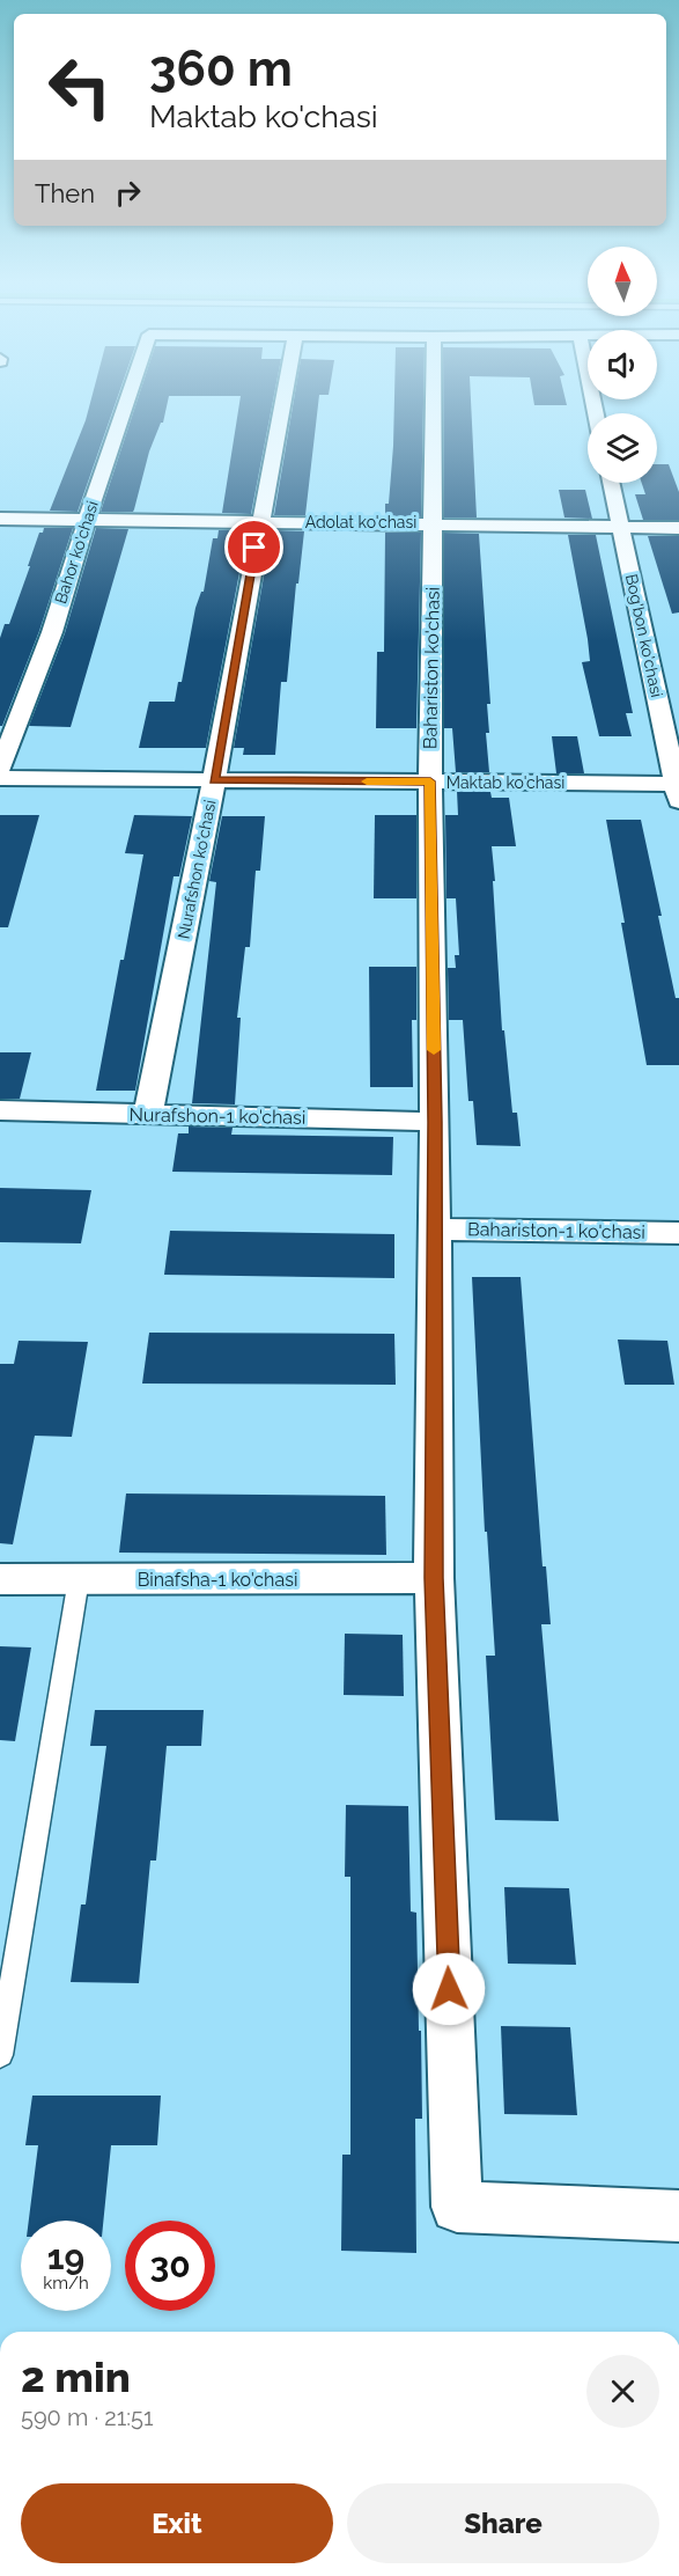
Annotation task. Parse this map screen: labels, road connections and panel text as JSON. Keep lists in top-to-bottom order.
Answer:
{
  "streets": {
    "street": [
      "Adolat ko'chasi",
      "Bahor ko'chasi",
      "Bog'bon ko'chasi",
      "Bahariston ko'chasi",
      "Maktab ko'chasi",
      "Nurafshon ko'chasi",
      "Nurafshon-1 ko'chasi",
      "Bahariston-1 ko'chasi",
      "Binafsha-1 ko'chasi"
    ]
  },
  "crossings": [
    ["Adolat ko'chasi", "Bahor ko'chasi"],
    ["Adolat ko'chasi", "Bog'bon ko'chasi"],
    ["Adolat ko'chasi", "Bahariston ko'chasi"],
    ["Adolat ko'chasi", "Nurafshon ko'chasi"],
    ["Bog'bon ko'chasi", "Maktab ko'chasi"],
    ["Bahariston ko'chasi", "Maktab ko'chasi"],
    ["Bahariston ko'chasi", "Nurafshon-1 ko'chasi"],
    ["Bahariston ko'chasi", "Bahariston-1 ko'chasi"],
    ["Bahariston ko'chasi", "Binafsha-1 ko'chasi"],
    ["Maktab ko'chasi", "Nurafshon ko'chasi"],
    ["Nurafshon ko'chasi", "Nurafshon-1 ko'chasi"]
  ],
  "north": "top",
  "page": {
    "turn": ["360 m", "Maktab ko'chasi"],
    "then": "Then",
    "speed": "19 km/h",
    "limit": "30",
    "heading": ["2 min", "590 m · 21:51"],
    "buttons": ["Exit", "Share"]
  }
}
